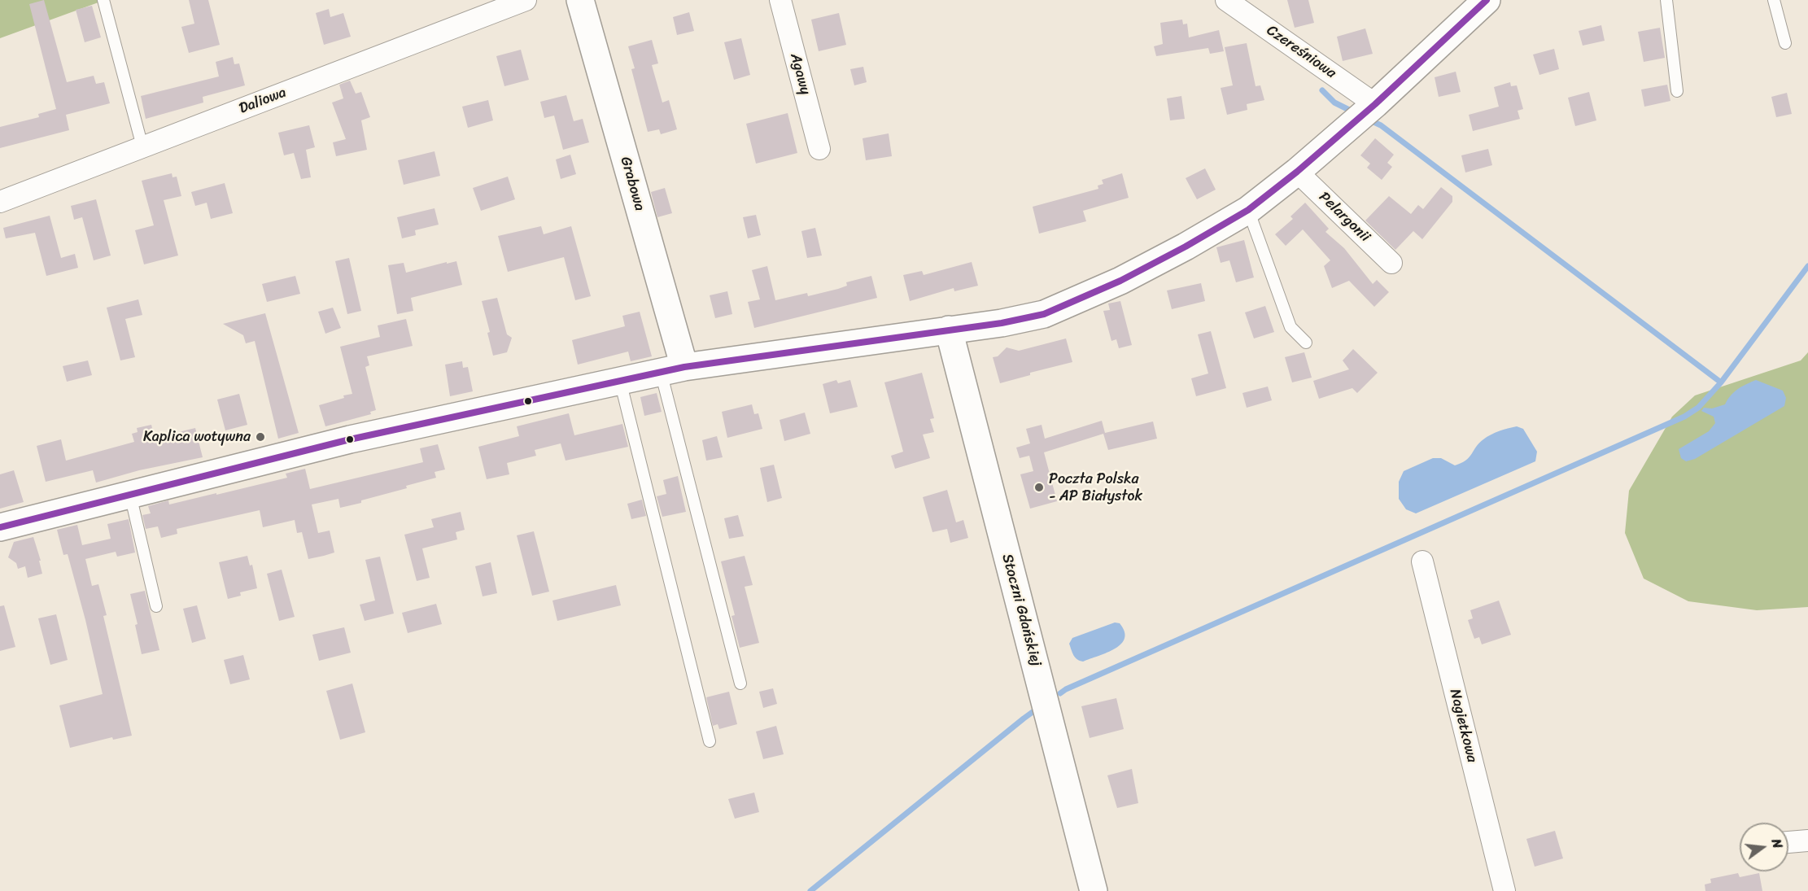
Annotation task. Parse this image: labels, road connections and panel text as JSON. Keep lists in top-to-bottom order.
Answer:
{
  "streets": {
    "street": [
      "Czereśniowa",
      "Agawy",
      "Daliowa",
      "Grabowa",
      "Pelargonii",
      "Stoczni Gdańskiej",
      "Nagietkowa"
    ]
  },
  "places": ["Kaplica wotywna", "Poczta Polska - AP Białystok"],
  "north": "right"
}
